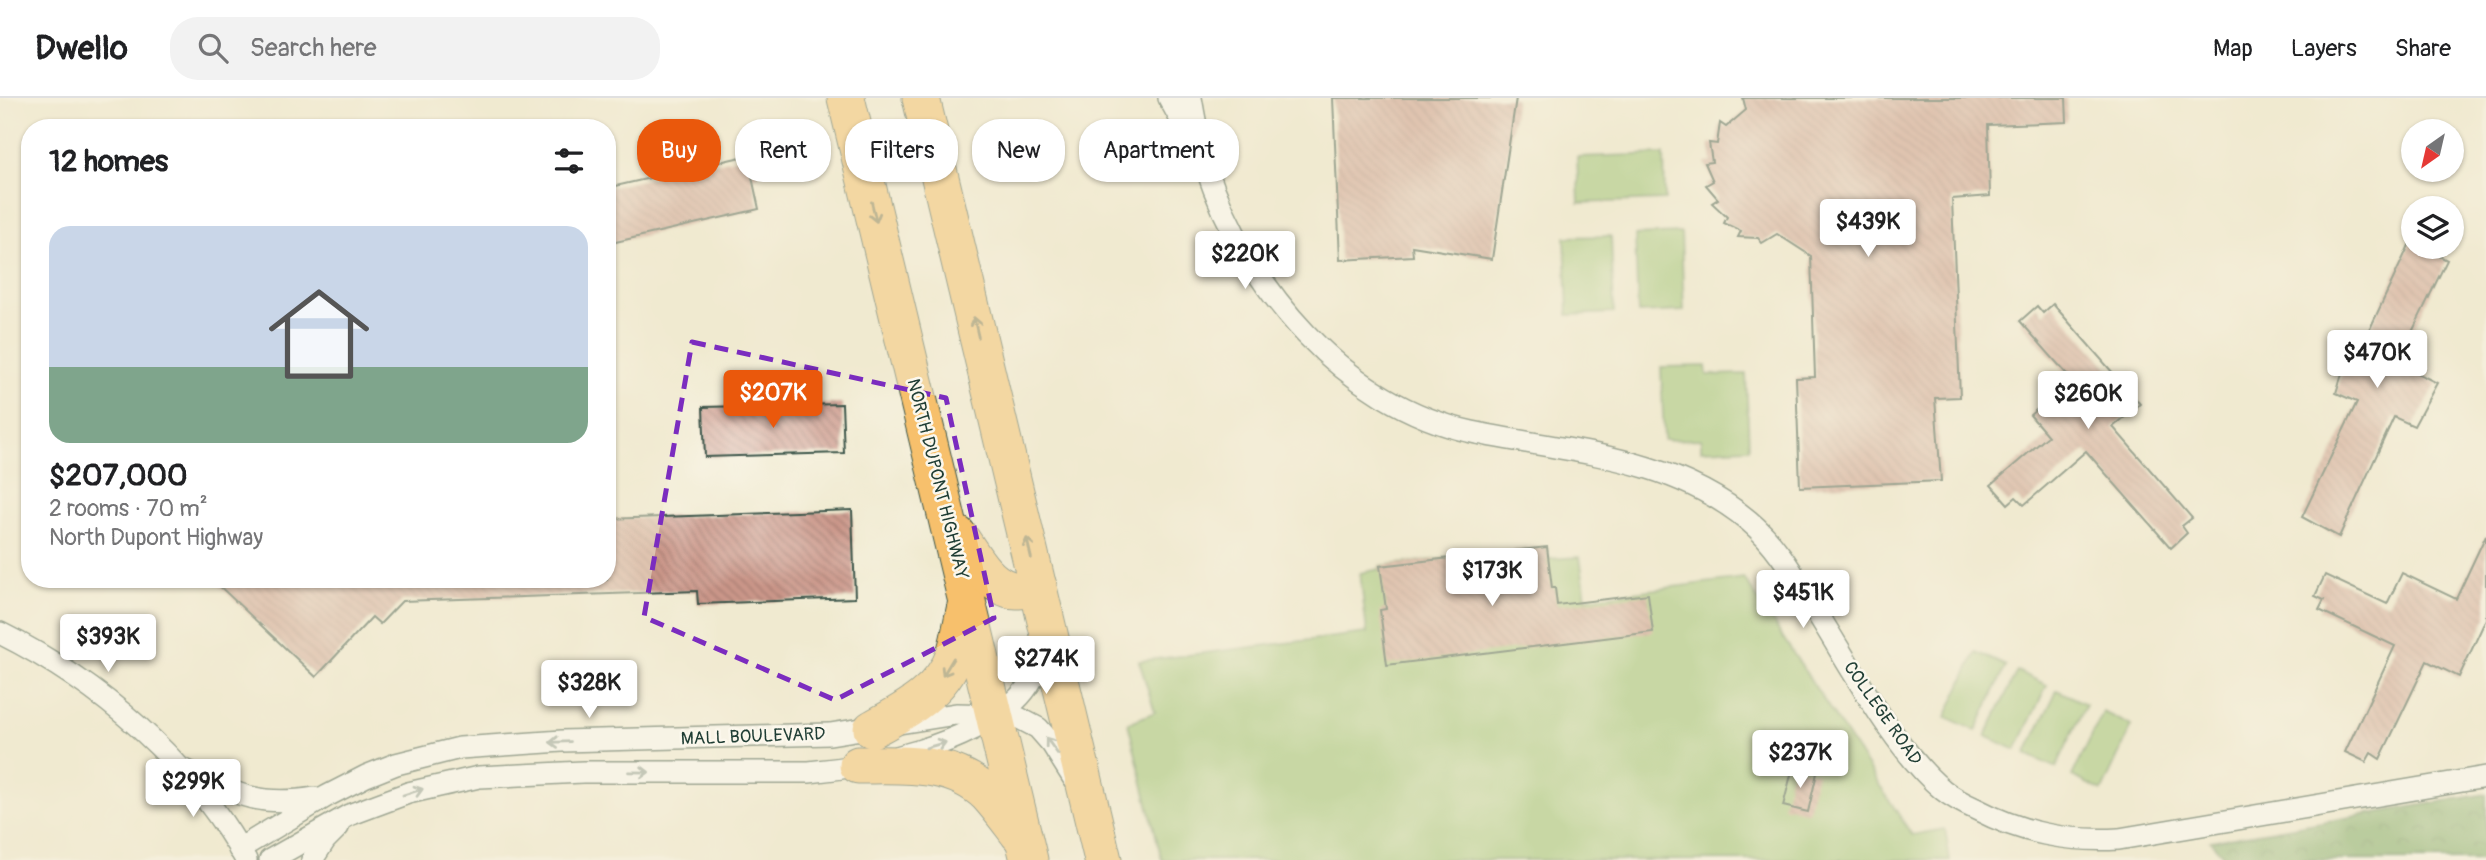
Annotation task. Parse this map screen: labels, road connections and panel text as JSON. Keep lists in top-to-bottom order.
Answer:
{
  "streets": {
    "highway": ["NORTH DUPONT HIGHWAY"],
    "street": ["COLLEGE ROAD", "MALL BOULEVARD"]
  },
  "crossings": [
    ["NORTH DUPONT HIGHWAY", "MALL BOULEVARD"]
  ],
  "north": "bottom left",
  "page": {
    "header": "Dwello",
    "search": "Search here",
    "nav": ["Map", "Layers", "Share"],
    "chip": [
      "Buy",
      "Rent",
      "Filters",
      "New",
      "Apartment"
    ],
    "heading": "12 homes",
    "price": [
      "$439K",
      "$220K",
      "$470K",
      "$207K",
      "$260K",
      "$173K",
      "$451K",
      "$393K",
      "$274K",
      "$328K",
      "$237K",
      "$299K"
    ],
    "list": [
      {
        "name": "$207,000",
        "note": "2 rooms · 70 m² · North Dupont Highway"
      }
    ]
  }
}
